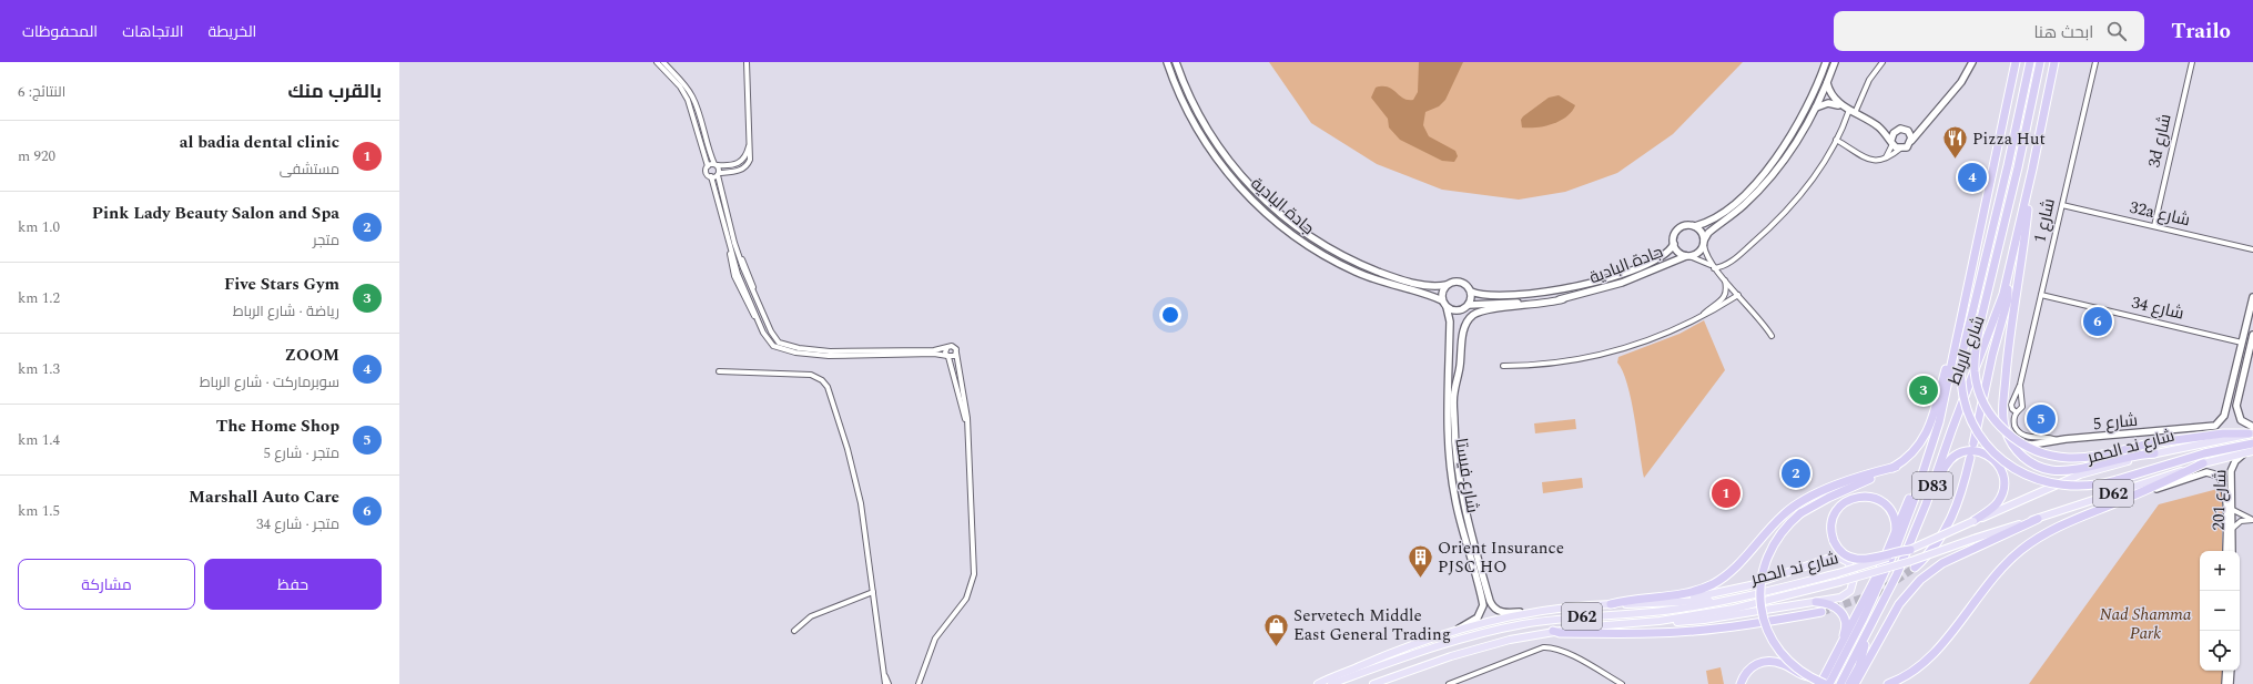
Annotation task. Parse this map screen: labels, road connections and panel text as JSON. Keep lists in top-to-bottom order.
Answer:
{
  "streets": {
    "highway": ["شارع الرباط", "D83"],
    "main road": ["شارع ند الحمر", "D62"],
    "street": [
      "3d شارع",
      "جادة البادية",
      "32a شارع",
      "شارع 1",
      "شارع 34",
      "شارع 5",
      "شارع فيستا",
      "شارع 201"
    ]
  },
  "crossings": [
    ["3d شارع", "32a شارع"],
    ["جادة البادية", "شارع فيستا"],
    ["32a شارع", "شارع 1"],
    ["شارع 1", "شارع 34"],
    ["شارع 34", "شارع 5"],
    ["شارع الرباط", "شارع ند الحمر"],
    ["شارع ند الحمر", "شارع 201"]
  ],
  "parks": ["Nad Shamma Park"],
  "places": {
    "restaurant": ["Pizza Hut"],
    "building": ["Orient Insurance PJSC HO"],
    "shop": ["Servetech Middle East General Trading"]
  },
  "page": {
    "header": "Trailo",
    "search": "ابحث هنا",
    "nav": ["الخريطة", "الاتجاهات", "المحفوظات"],
    "heading": ["بالقرب منك", "النتائج: 6"],
    "list": [
      {
        "mark": "1",
        "name": "al badia dental clinic",
        "note": "مستشفى",
        "value": "920 m"
      },
      {
        "mark": "2",
        "name": "Pink Lady Beauty Salon and Spa",
        "note": "متجر",
        "value": "1.0 km"
      },
      {
        "mark": "3",
        "name": "Five Stars Gym",
        "note": "رياضة · شارع الرباط",
        "value": "1.2 km"
      },
      {
        "mark": "4",
        "name": "ZOOM",
        "note": "سوبرماركت · شارع الرباط",
        "value": "1.3 km"
      },
      {
        "mark": "5",
        "name": "The Home Shop",
        "note": "متجر · شارع 5",
        "value": "1.4 km"
      },
      {
        "mark": "6",
        "name": "Marshall Auto Care",
        "note": "متجر · شارع 34",
        "value": "1.5 km"
      }
    ],
    "pins": [
      "4",
      "6",
      "3",
      "5",
      "2",
      "1"
    ],
    "buttons": ["حفظ", "مشاركة"],
    "map_buttons": ["+", "−"]
  }
}
